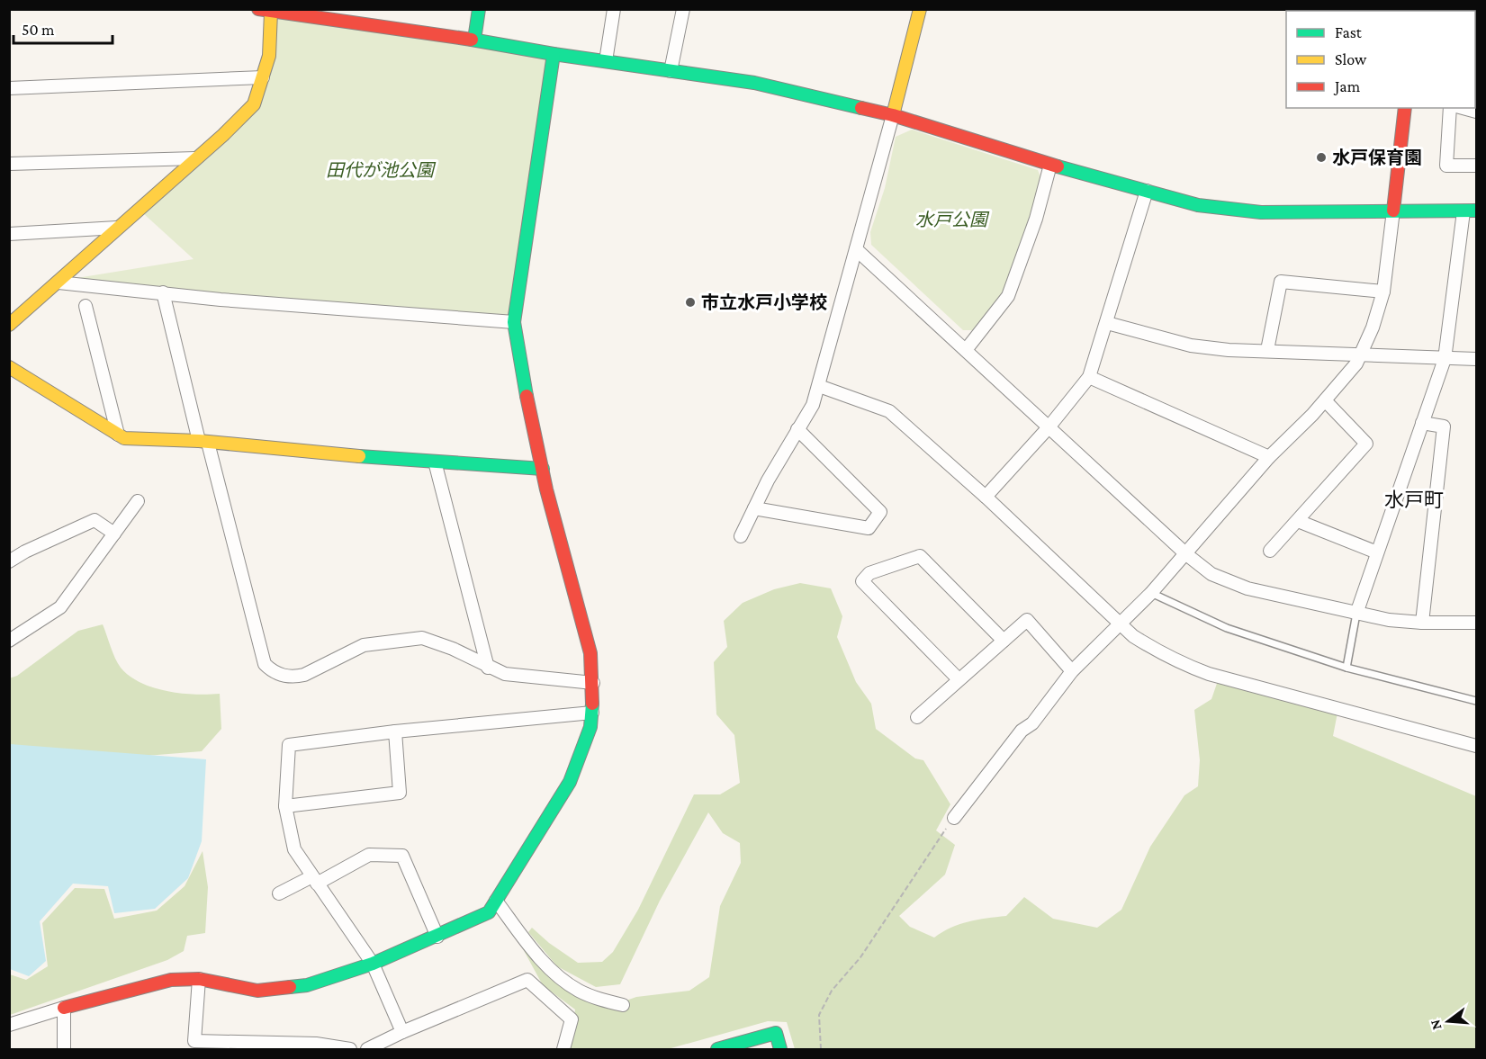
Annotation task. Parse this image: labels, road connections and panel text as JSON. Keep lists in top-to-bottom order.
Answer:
{
  "districts": ["水戸町"],
  "parks": ["田代が池公園", "水戸公園"],
  "places": ["水戸保育園", "市立水戸小学校"],
  "legend": ["Fast", "Slow", "Jam"],
  "scale_bar": "50 m",
  "north": "left"
}
